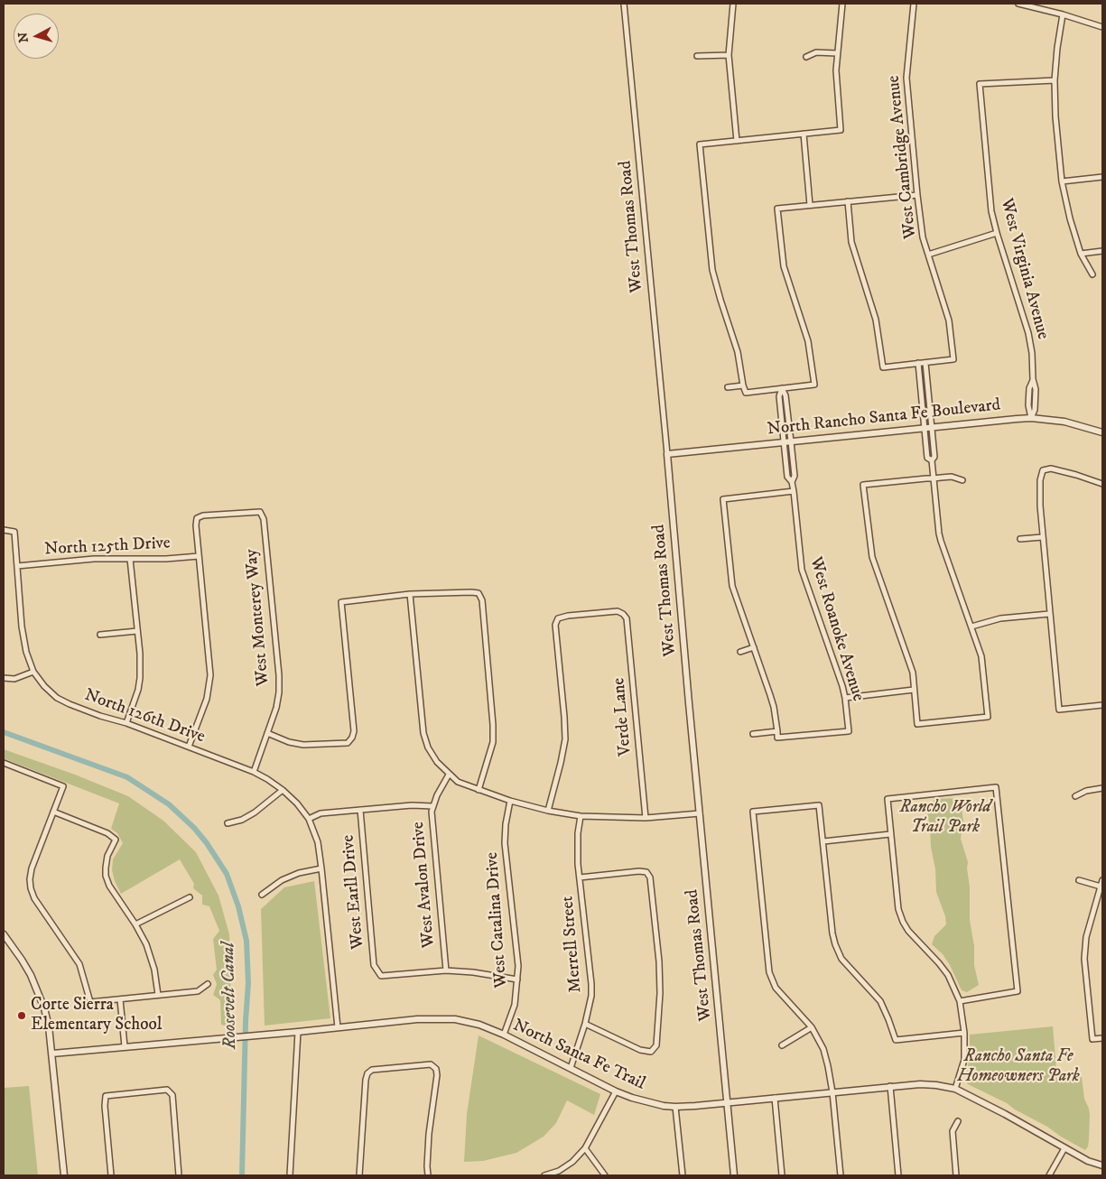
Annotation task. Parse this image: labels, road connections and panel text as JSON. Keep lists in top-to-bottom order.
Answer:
{
  "streets": {
    "street": [
      "West Cambridge Avenue",
      "West Thomas Road",
      "West Virginia Avenue",
      "North Rancho Santa Fe Boulevard",
      "North 125th Drive",
      "West Monterey Way",
      "West Roanoke Avenue",
      "North 126th Drive",
      "Verde Lane",
      "West Avalon Drive",
      "West Earll Drive",
      "West Catalina Drive",
      "Merrell Street",
      "North Santa Fe Trail"
    ]
  },
  "crossings": [
    ["West Thomas Road", "North Rancho Santa Fe Boulevard"],
    ["West Thomas Road", "North Santa Fe Trail"],
    ["West Virginia Avenue", "North Rancho Santa Fe Boulevard"],
    ["North Rancho Santa Fe Boulevard", "West Roanoke Avenue"],
    ["North 125th Drive", "West Monterey Way"],
    ["North 125th Drive", "North 126th Drive"],
    ["West Monterey Way", "North 126th Drive"],
    ["West Avalon Drive", "West Earll Drive"],
    ["West Catalina Drive", "North Santa Fe Trail"],
    ["Merrell Street", "North Santa Fe Trail"]
  ],
  "water": ["Roosevelt Canal"],
  "parks": ["Rancho World Trail Park", "Rancho Santa Fe Homeowners Park"],
  "places": ["Corte Sierra Elementary School"],
  "north": "left"
}
